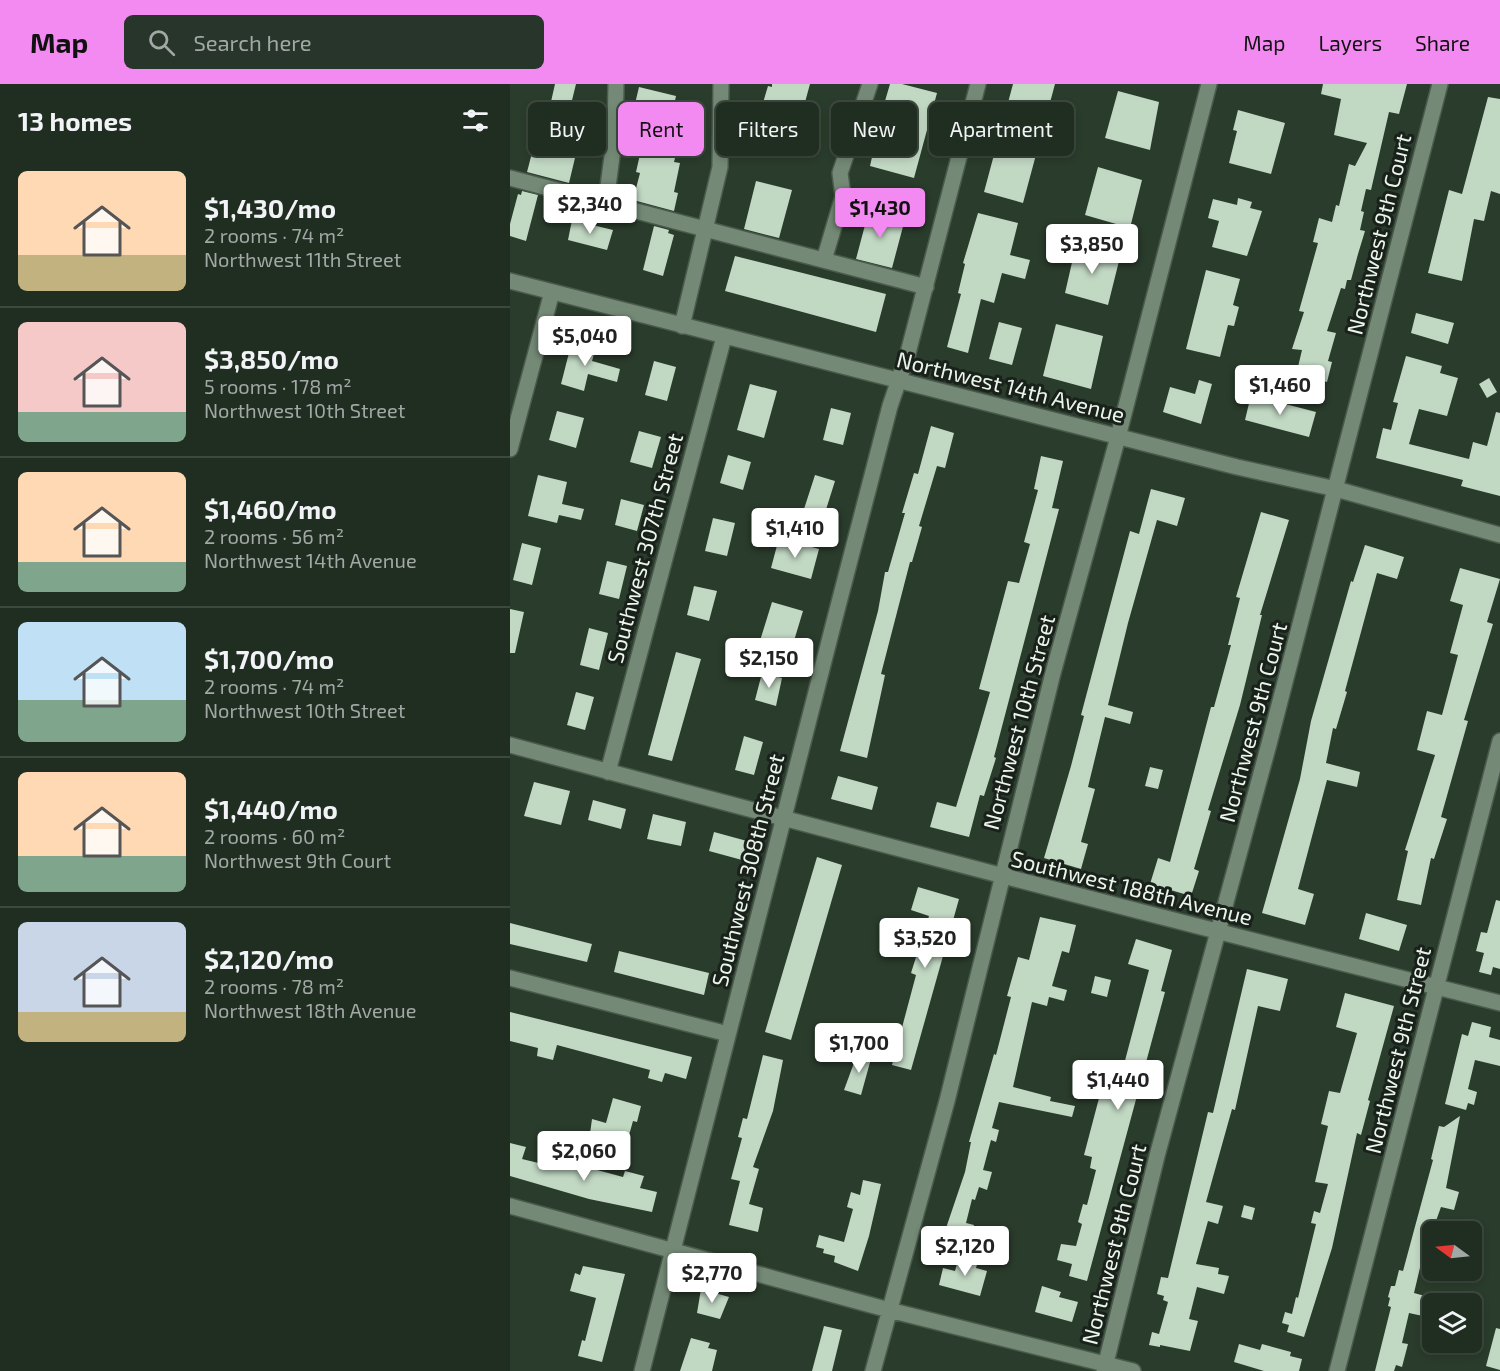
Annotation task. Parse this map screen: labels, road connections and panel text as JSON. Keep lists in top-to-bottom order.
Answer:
{
  "streets": {
    "street": [
      "Northwest 9th Court",
      "Northwest 14th Avenue",
      "Southwest 307th Street",
      "Northwest 10th Street",
      "Southwest 308th Street",
      "Southwest 188th Avenue",
      "Northwest 9th Street"
    ]
  },
  "crossings": [
    ["Northwest 9th Court", "Northwest 14th Avenue"],
    ["Northwest 9th Court", "Southwest 188th Avenue"],
    ["Northwest 14th Avenue", "Southwest 307th Street"],
    ["Northwest 14th Avenue", "Northwest 10th Street"],
    ["Northwest 14th Avenue", "Southwest 308th Street"],
    ["Southwest 307th Street", "Southwest 188th Avenue"],
    ["Northwest 10th Street", "Southwest 188th Avenue"],
    ["Southwest 308th Street", "Southwest 188th Avenue"],
    ["Southwest 188th Avenue", "Northwest 9th Street"]
  ],
  "north": "left",
  "page": {
    "header": "Map",
    "search": "Search here",
    "nav": ["Map", "Layers", "Share"],
    "heading": "13 homes",
    "chip": [
      "Buy",
      "Rent",
      "Filters",
      "New",
      "Apartment"
    ],
    "list": [
      {
        "name": "$1,430/mo",
        "note": "2 rooms · 74 m² · Northwest 11th Street"
      },
      {
        "name": "$3,850/mo",
        "note": "5 rooms · 178 m² · Northwest 10th Street"
      },
      {
        "name": "$1,460/mo",
        "note": "2 rooms · 56 m² · Northwest 14th Avenue"
      },
      {
        "name": "$1,700/mo",
        "note": "2 rooms · 74 m² · Northwest 10th Street"
      },
      {
        "name": "$1,440/mo",
        "note": "2 rooms · 60 m² · Northwest 9th Court"
      },
      {
        "name": "$2,120/mo",
        "note": "2 rooms · 78 m² · Northwest 18th Avenue"
      }
    ],
    "price": [
      "$2,340",
      "$1,430",
      "$3,850",
      "$5,040",
      "$1,460",
      "$1,410",
      "$2,150",
      "$3,520",
      "$1,700",
      "$1,440",
      "$2,060",
      "$2,120",
      "$2,770"
    ]
  }
}
